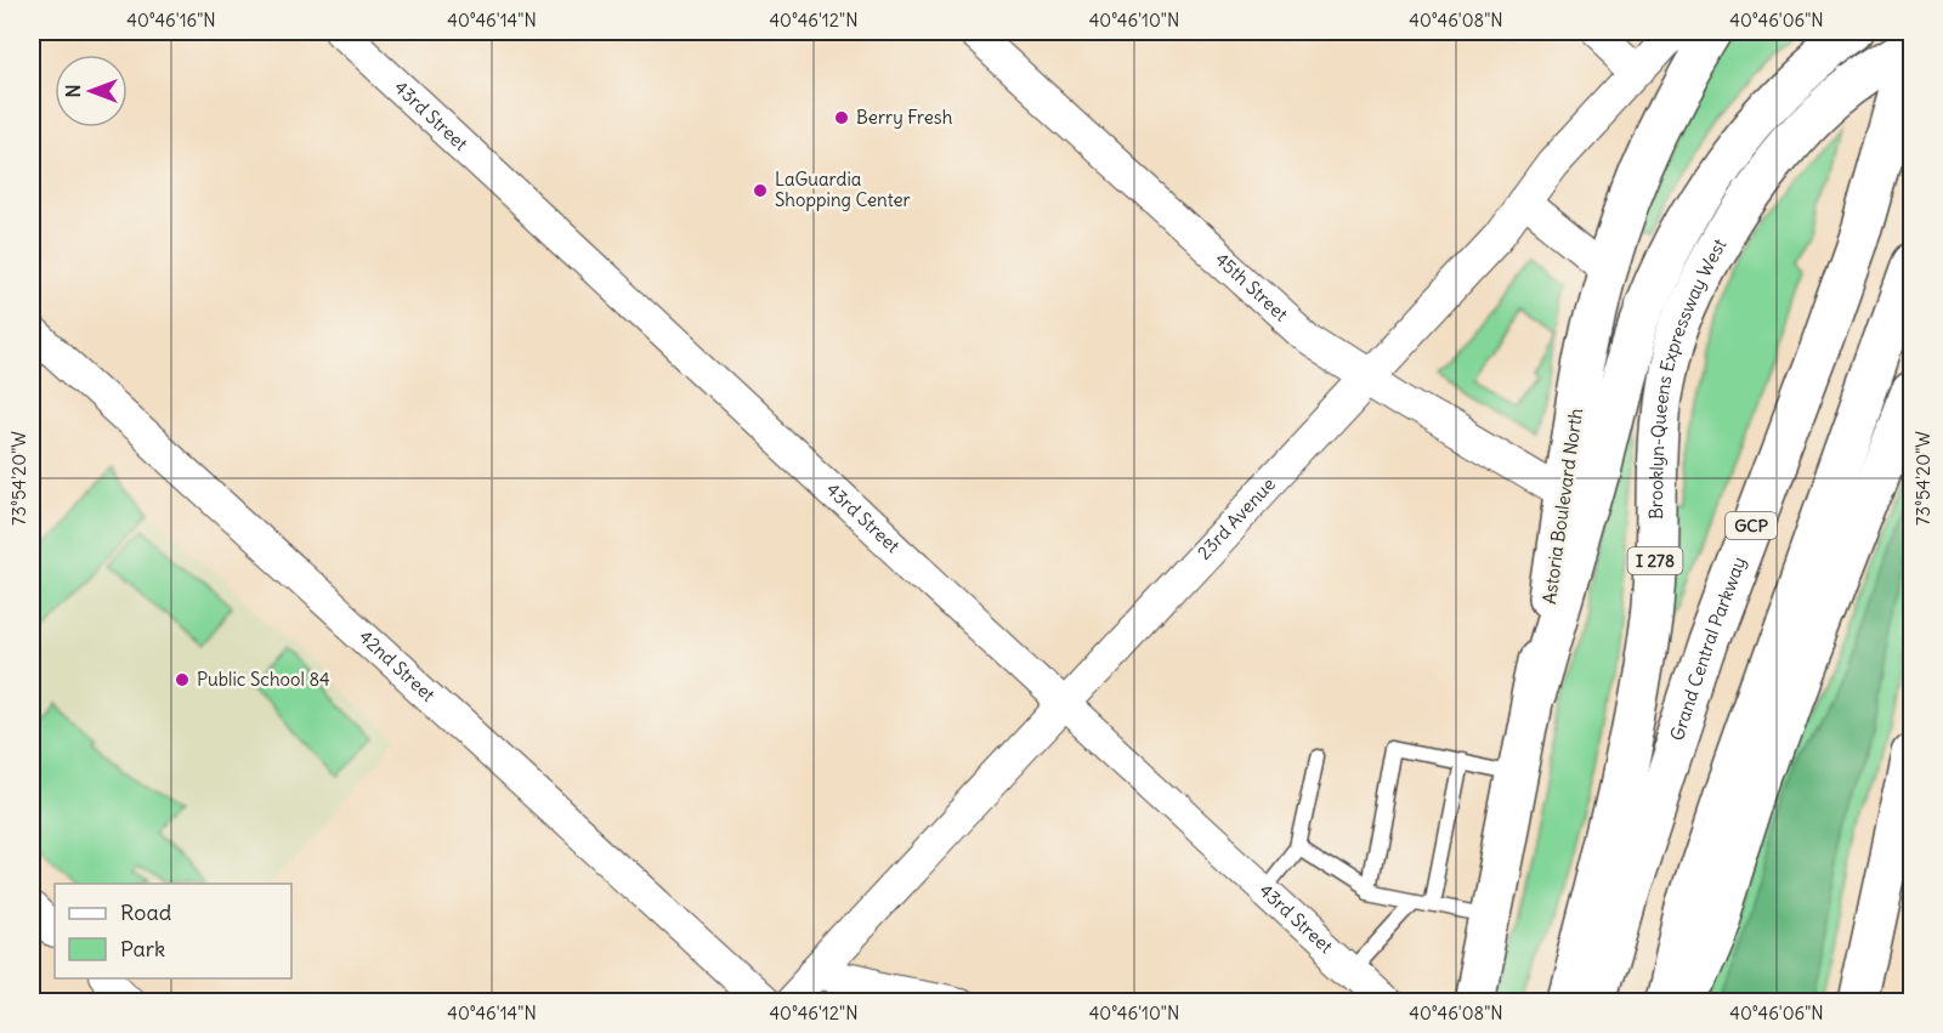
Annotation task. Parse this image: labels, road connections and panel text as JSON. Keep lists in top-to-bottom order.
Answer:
{
  "streets": {
    "main road": [
      "Brooklyn-Queens Expressway West",
      "Astoria Boulevard North",
      "GCP",
      "I 278",
      "Grand Central Parkway"
    ],
    "street": [
      "43rd Street",
      "45th Street",
      "23rd Avenue",
      "42nd Street"
    ]
  },
  "crossings": [
    ["43rd Street", "23rd Avenue"],
    ["45th Street", "Astoria Boulevard North"],
    ["45th Street", "23rd Avenue"],
    ["Brooklyn-Queens Expressway West", "Grand Central Parkway"]
  ],
  "places": ["Berry Fresh", "LaGuardia Shopping Center", "Public School 84"],
  "legend": ["Road", "Park"],
  "north": "left",
  "coordinates": [
    "40°46'16\"N",
    "40°46'14\"N",
    "40°46'12\"N",
    "40°46'10\"N",
    "40°46'08\"N",
    "40°46'06\"N",
    "73°54'20\"W"
  ]
}
